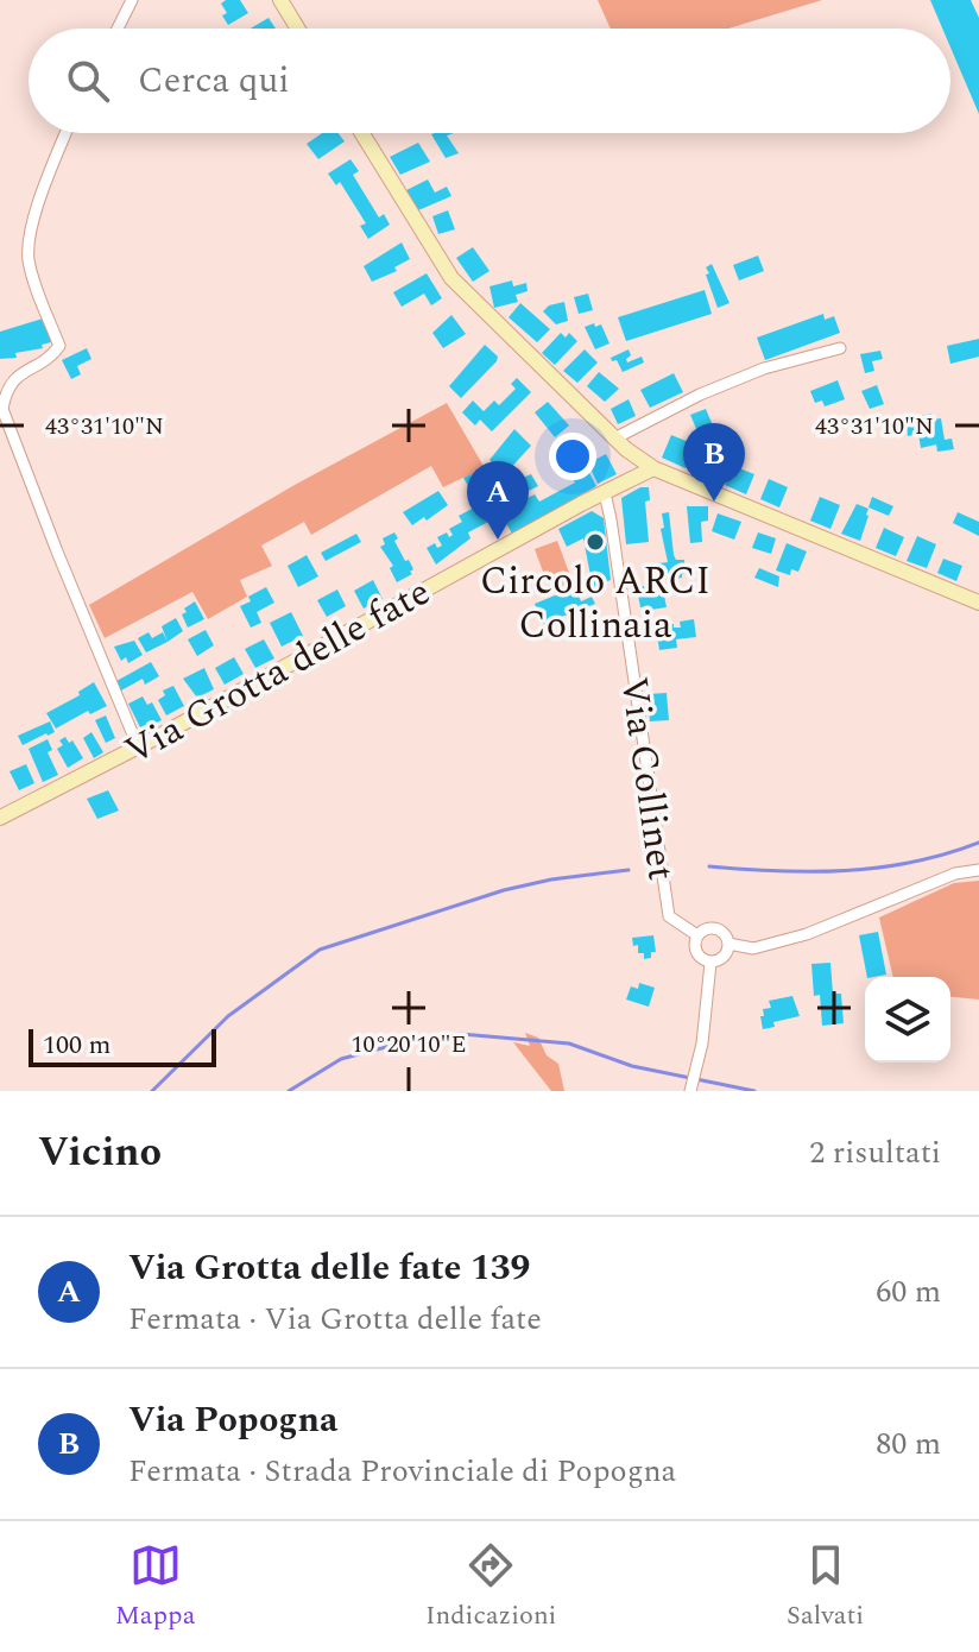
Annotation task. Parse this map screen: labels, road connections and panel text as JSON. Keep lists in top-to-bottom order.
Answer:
{
  "streets": {
    "main road": ["Via Grotta delle fate"],
    "street": ["Via Collinet"]
  },
  "crossings": [
    ["Via Grotta delle fate", "Via Collinet"]
  ],
  "places": ["Circolo ARCI Collinaia"],
  "scale_bar": "100 m",
  "page": {
    "search": "Cerca qui",
    "pins": ["B", "A"],
    "scale": "100 m",
    "heading": ["Vicino", "2 risultati"],
    "list": [
      {
        "mark": "A",
        "name": "Via Grotta delle fate 139",
        "note": "Fermata · Via Grotta delle fate",
        "value": "60 m"
      },
      {
        "mark": "B",
        "name": "Via Popogna",
        "note": "Fermata · Strada Provinciale di Popogna",
        "value": "80 m"
      }
    ],
    "nav": ["Mappa", "Indicazioni", "Salvati"]
  },
  "coordinates": ["43°31'10\"N", "10°20'10\"E"]
}
